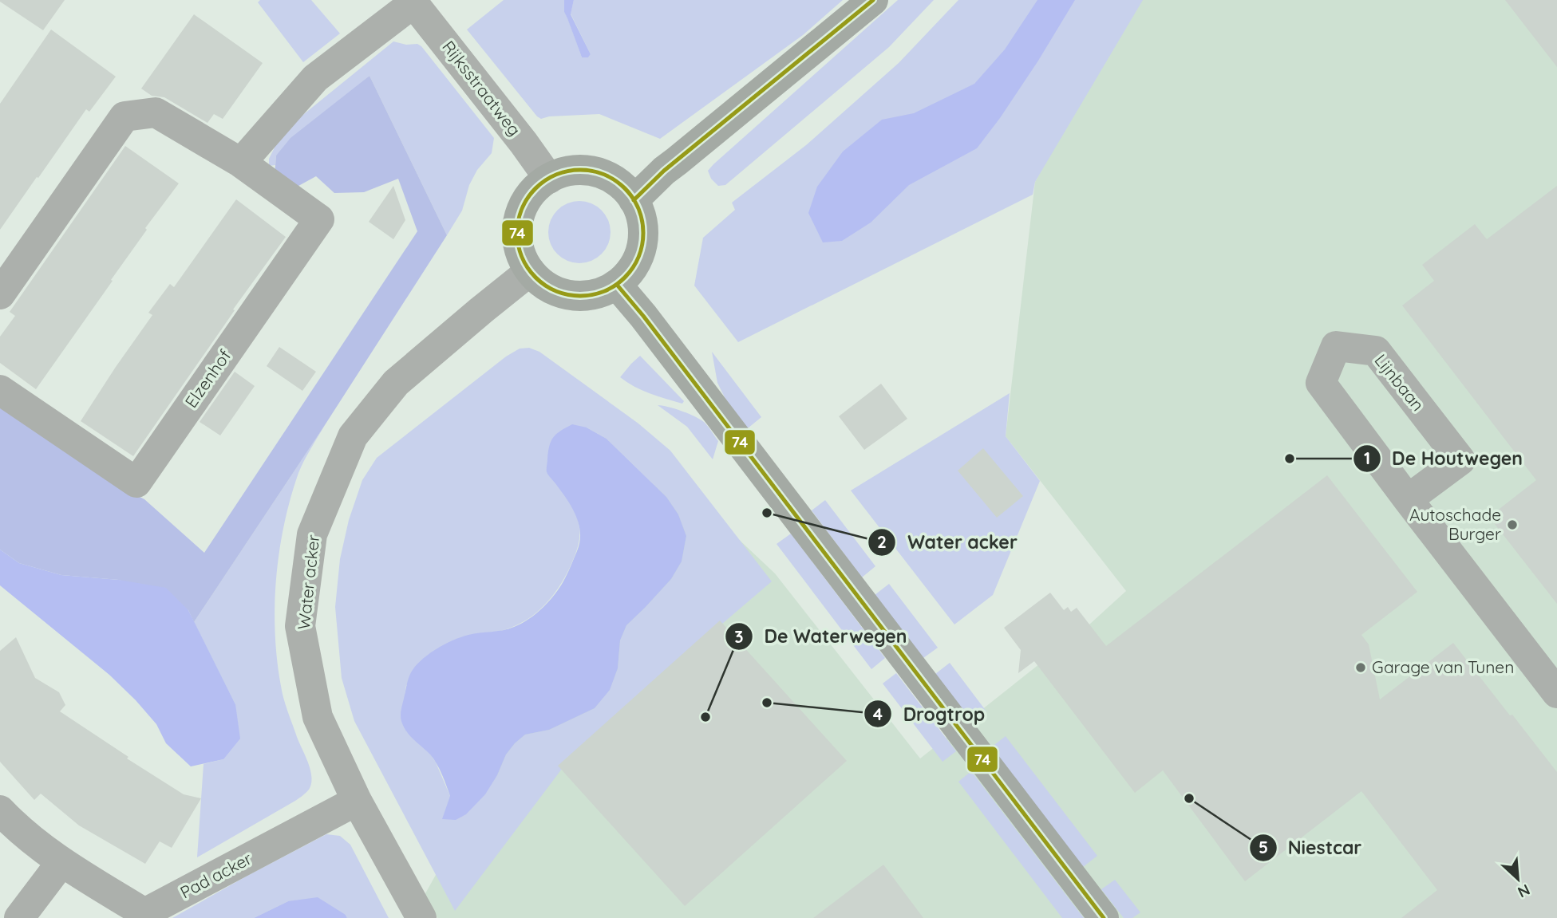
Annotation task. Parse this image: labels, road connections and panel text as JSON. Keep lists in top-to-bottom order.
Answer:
{
  "streets": {
    "street": [
      "Rijksstraatweg",
      "Elzenhof",
      "Lijnbaan",
      "Water acker",
      "Pad acker"
    ]
  },
  "crossings": [
    ["Rijksstraatweg", "Water acker"],
    ["Water acker", "Pad acker"]
  ],
  "places": [
    "De Houtwegen",
    "Water acker",
    "Autoschade Burger",
    "Garage van Tunen",
    "Drogtrop",
    "De Waterwegen",
    "Niestcar"
  ],
  "lines": ["transit line 74"],
  "north": "bottom right"
}
